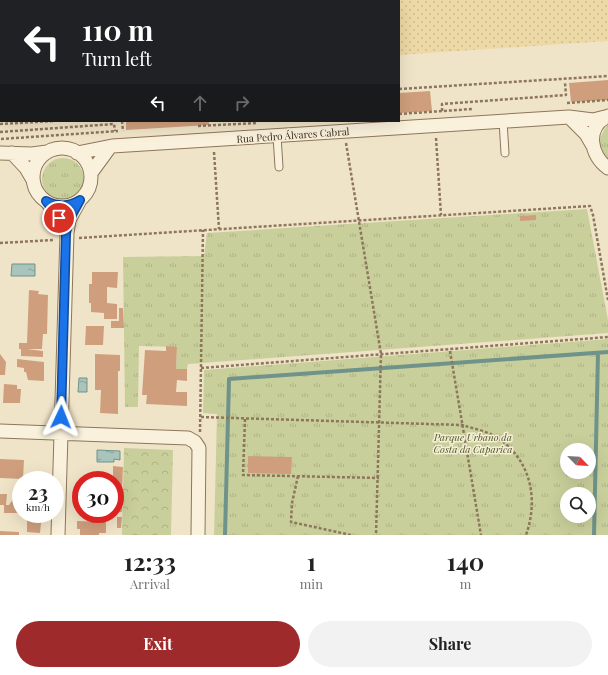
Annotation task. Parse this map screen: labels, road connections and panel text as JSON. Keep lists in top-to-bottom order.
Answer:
{
  "streets": {
    "street": ["Rua Pedro Álvares Cabral"]
  },
  "parks": ["Parque Urbano da Costa da Caparica"],
  "north": "bottom right",
  "page": {
    "turn": ["110 m", "Turn left"],
    "speed": "23 km/h",
    "limit": "30",
    "eta": [
      "12:33",
      "Arrival",
      "1",
      "min",
      "140",
      "m"
    ],
    "buttons": ["Exit", "Share"]
  }
}
